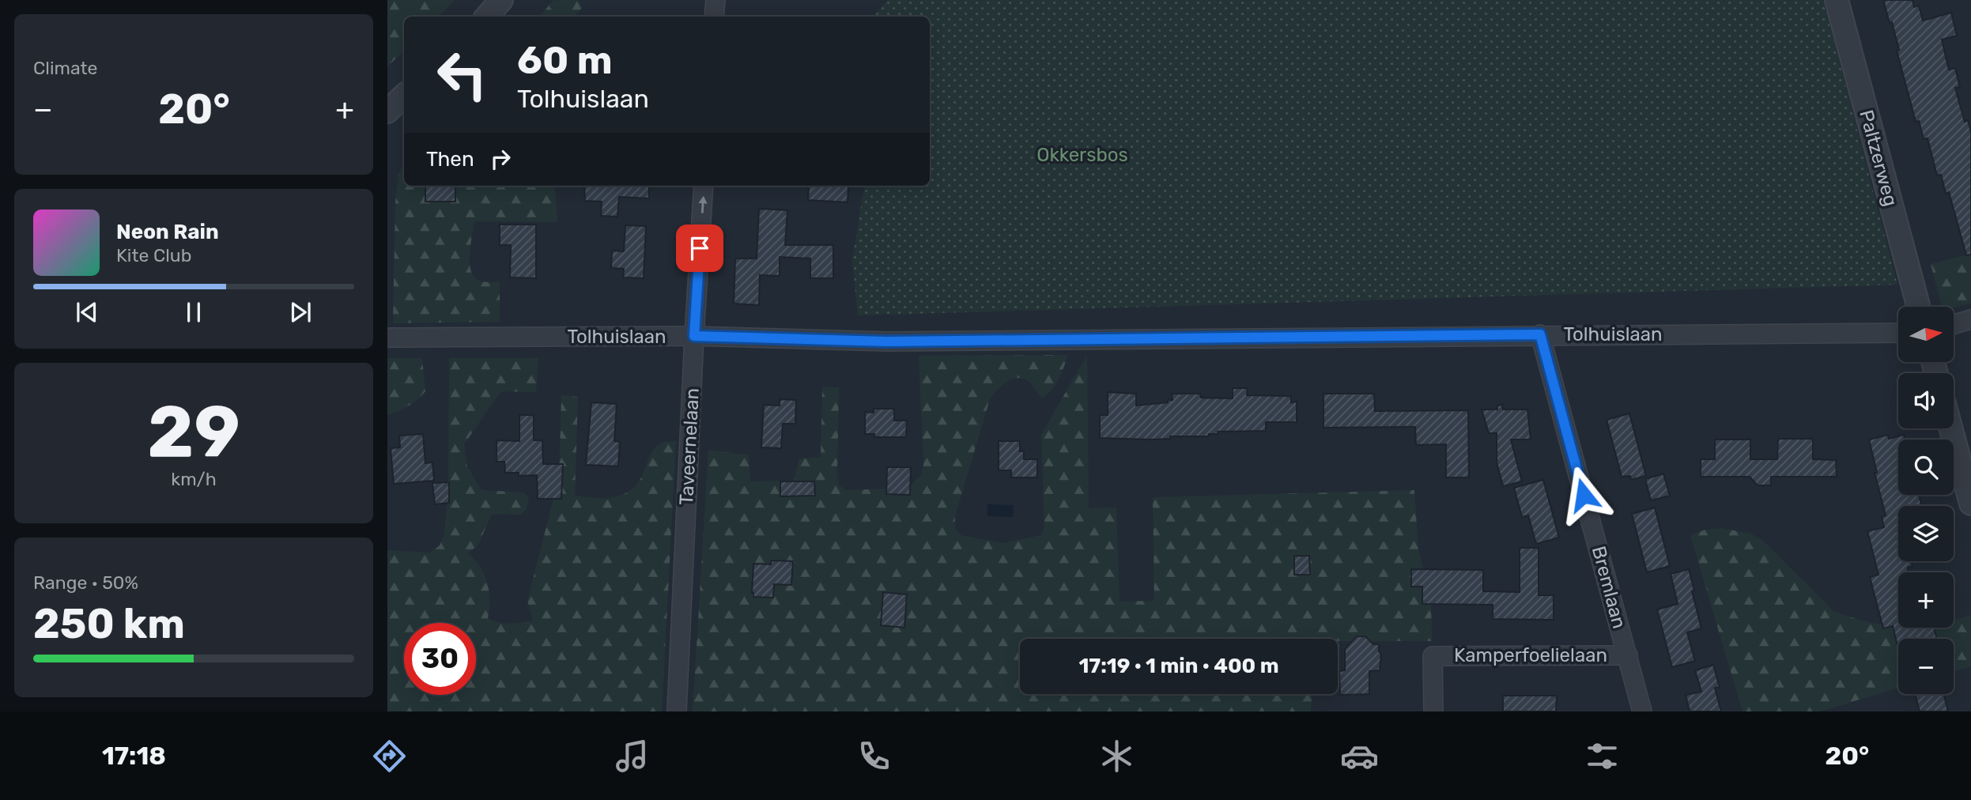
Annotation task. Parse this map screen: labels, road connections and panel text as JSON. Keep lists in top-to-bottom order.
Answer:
{
  "streets": {
    "street": [
      "Paltzerweg",
      "Tolhuislaan",
      "Taveernelaan",
      "Bremlaan",
      "Kamperfoelielaan"
    ]
  },
  "crossings": [
    ["Tolhuislaan", "Taveernelaan"],
    ["Tolhuislaan", "Bremlaan"],
    ["Bremlaan", "Kamperfoelielaan"]
  ],
  "parks": ["Okkersbos"],
  "north": "right",
  "page": {
    "tile": [
      "Climate",
      ["29", "km/h"],
      ["Range · 50%", "250 km"]
    ],
    "turn": ["60 m", "Tolhuislaan"],
    "heat": ["−", "20°", "+"],
    "then": "Then",
    "song": ["Neon Rain", "Kite Club"],
    "map_buttons": ["+", "−"],
    "limit": "30",
    "trip": "17:19 · 1 min · 400 m",
    "tabs": ["17:18", "20°"]
  }
}
